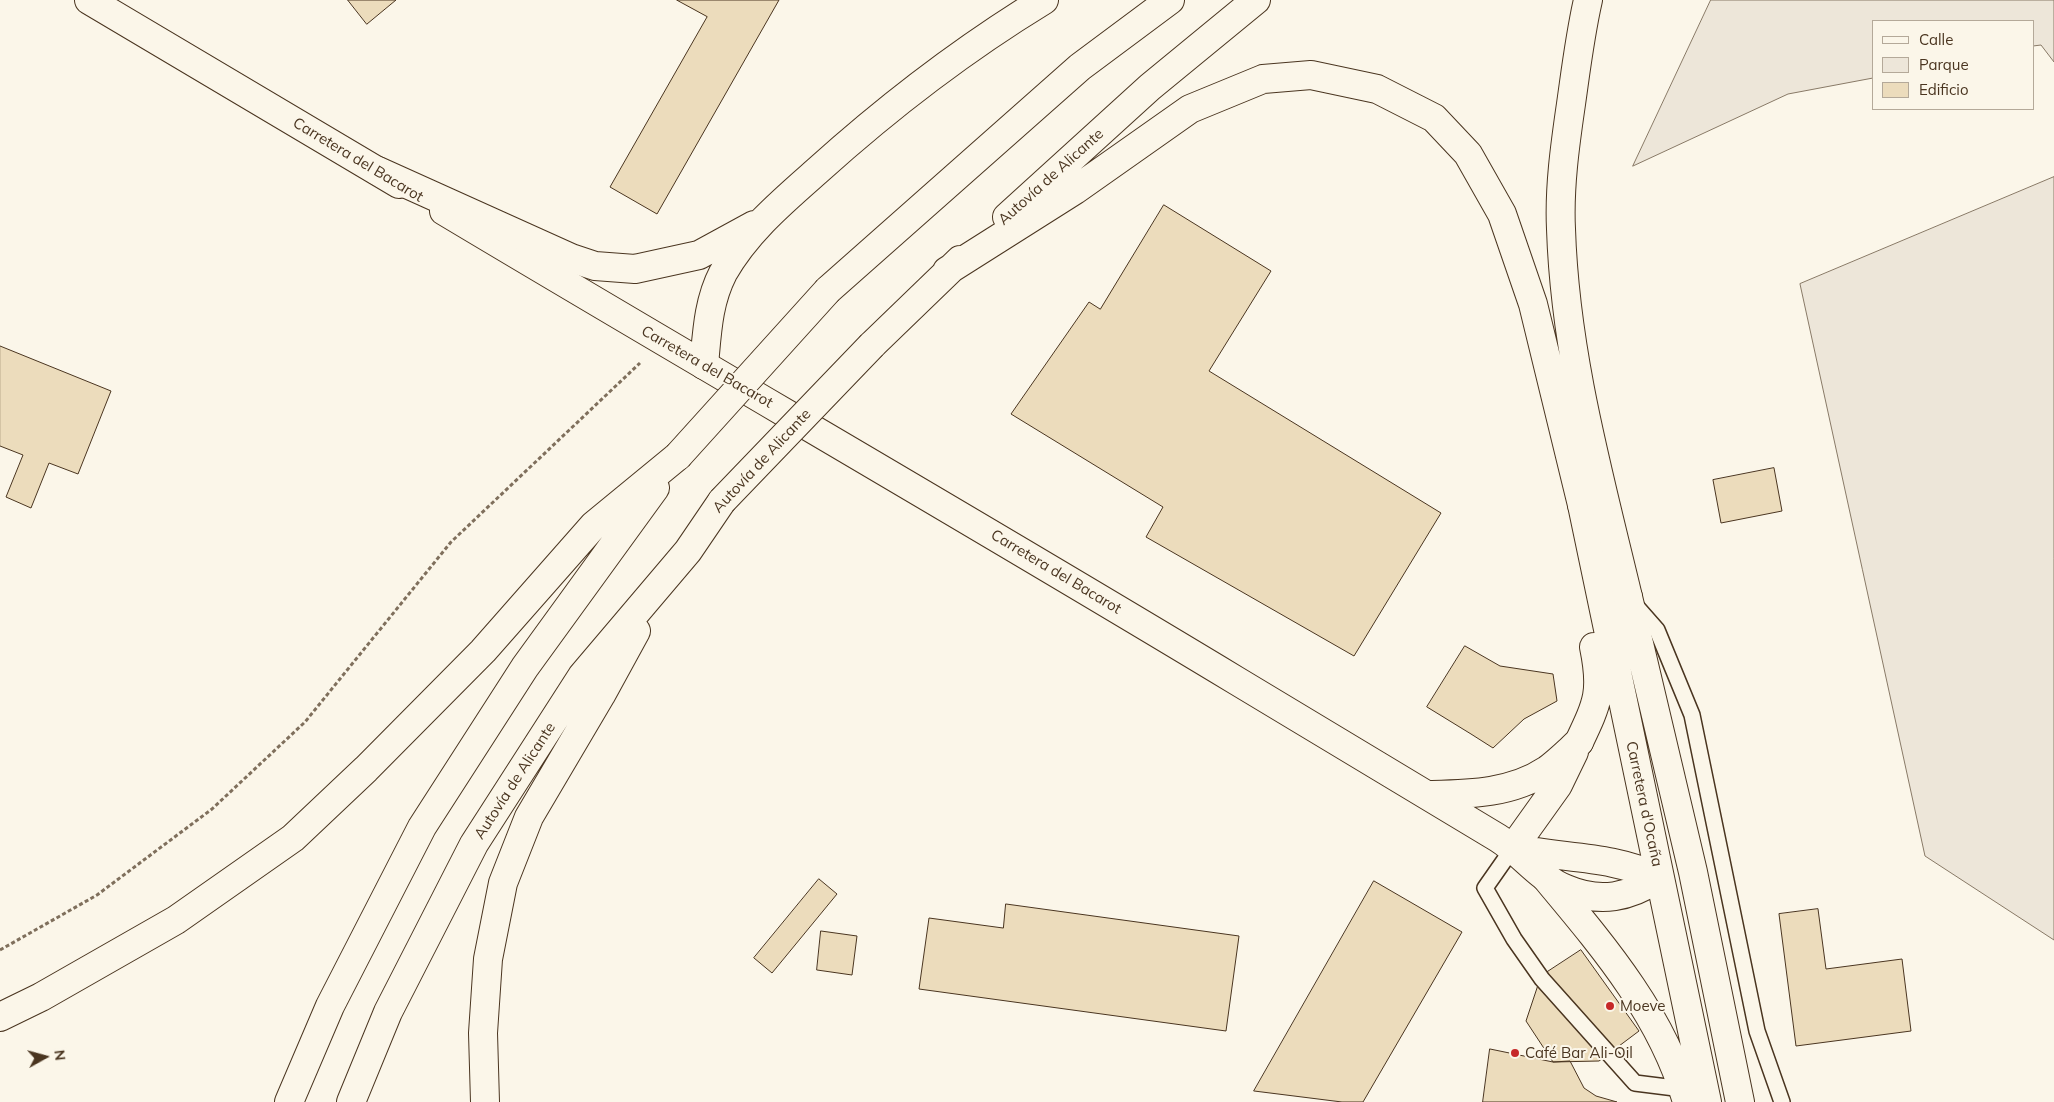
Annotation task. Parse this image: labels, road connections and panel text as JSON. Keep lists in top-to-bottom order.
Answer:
{
  "streets": {
    "main road": ["Carretera del Bacarot", "Autovía de Alicante", "Carretera d'Ocaña"]
  },
  "crossings": [
    ["Carretera del Bacarot", "Carretera d'Ocaña"],
    ["Autovía de Alicante", "Carretera d'Ocaña"]
  ],
  "places": ["Moeve", "Café Bar Ali-Oil"],
  "legend": ["Calle", "Parque", "Edificio"],
  "north": "right"
}
